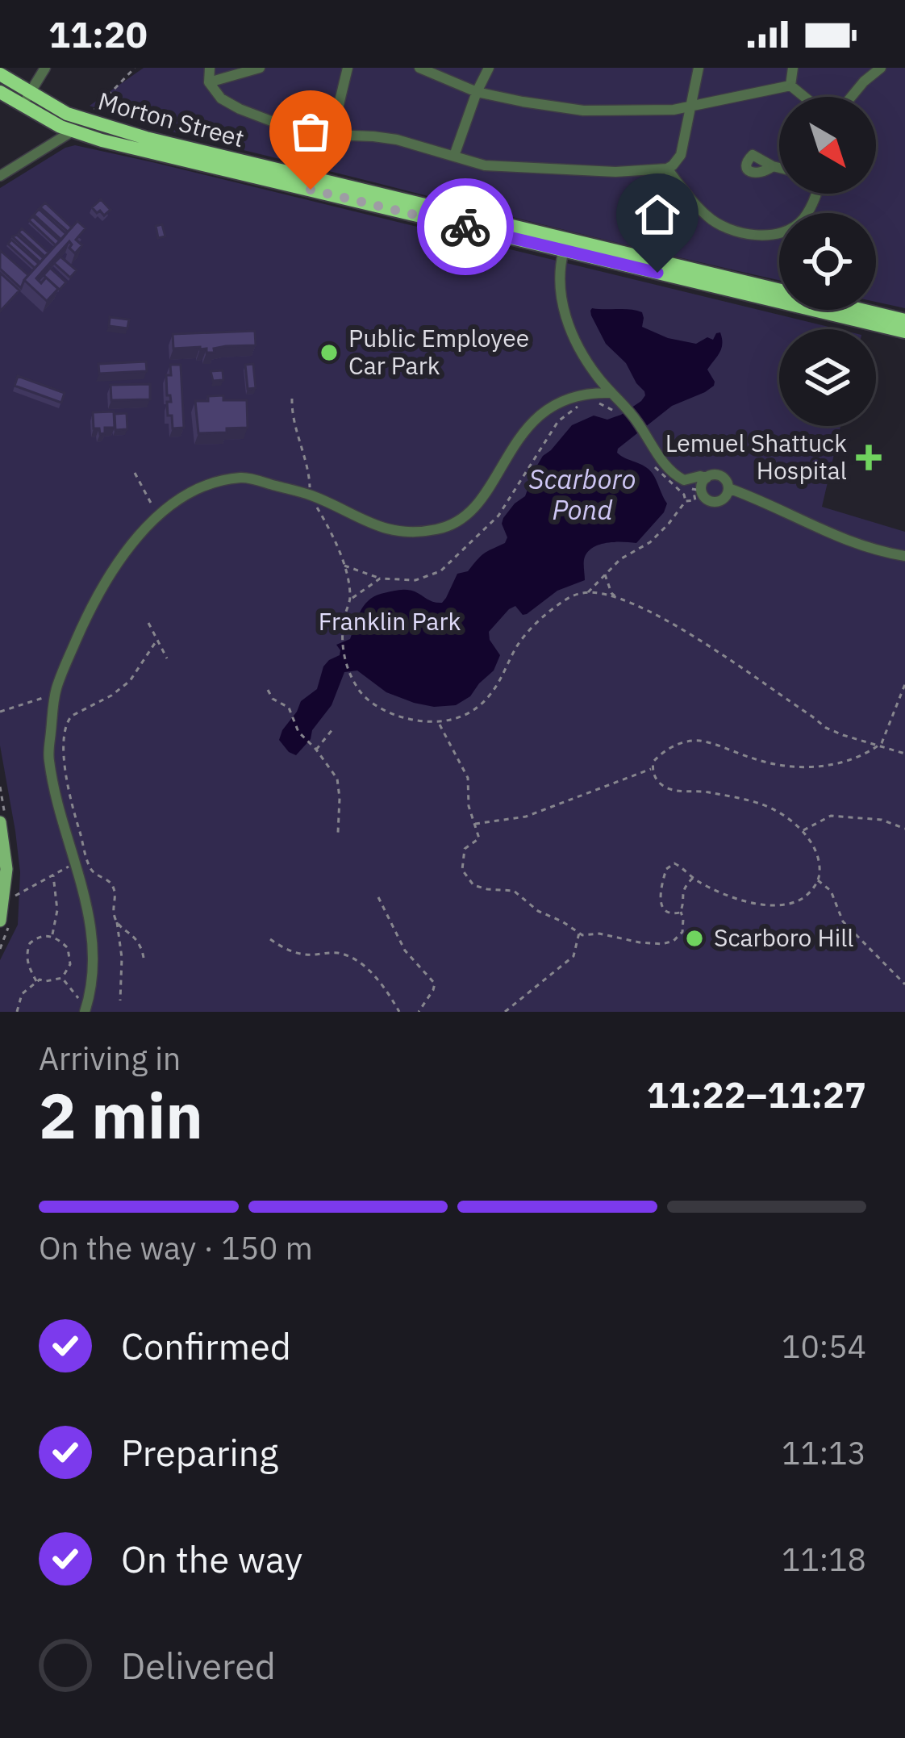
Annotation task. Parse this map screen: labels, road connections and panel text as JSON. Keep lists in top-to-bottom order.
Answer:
{
  "streets": {
    "highway": ["Morton Street"]
  },
  "water": ["Scarboro Pond"],
  "parks": ["Franklin Park"],
  "places": {
    "other": ["Public Employee Car Park", "Scarboro Hill"],
    "health": ["Lemuel Shattuck Hospital"]
  },
  "north": "bottom right",
  "page": {
    "status": "11:20",
    "heading": ["2 min", "Arriving in", "11:22–11:27"],
    "bar": "On the way · 150 m",
    "list": [
      ["Confirmed", "10:54"],
      ["Preparing", "11:13"],
      ["On the way", "11:18"],
      "Delivered"
    ]
  }
}
